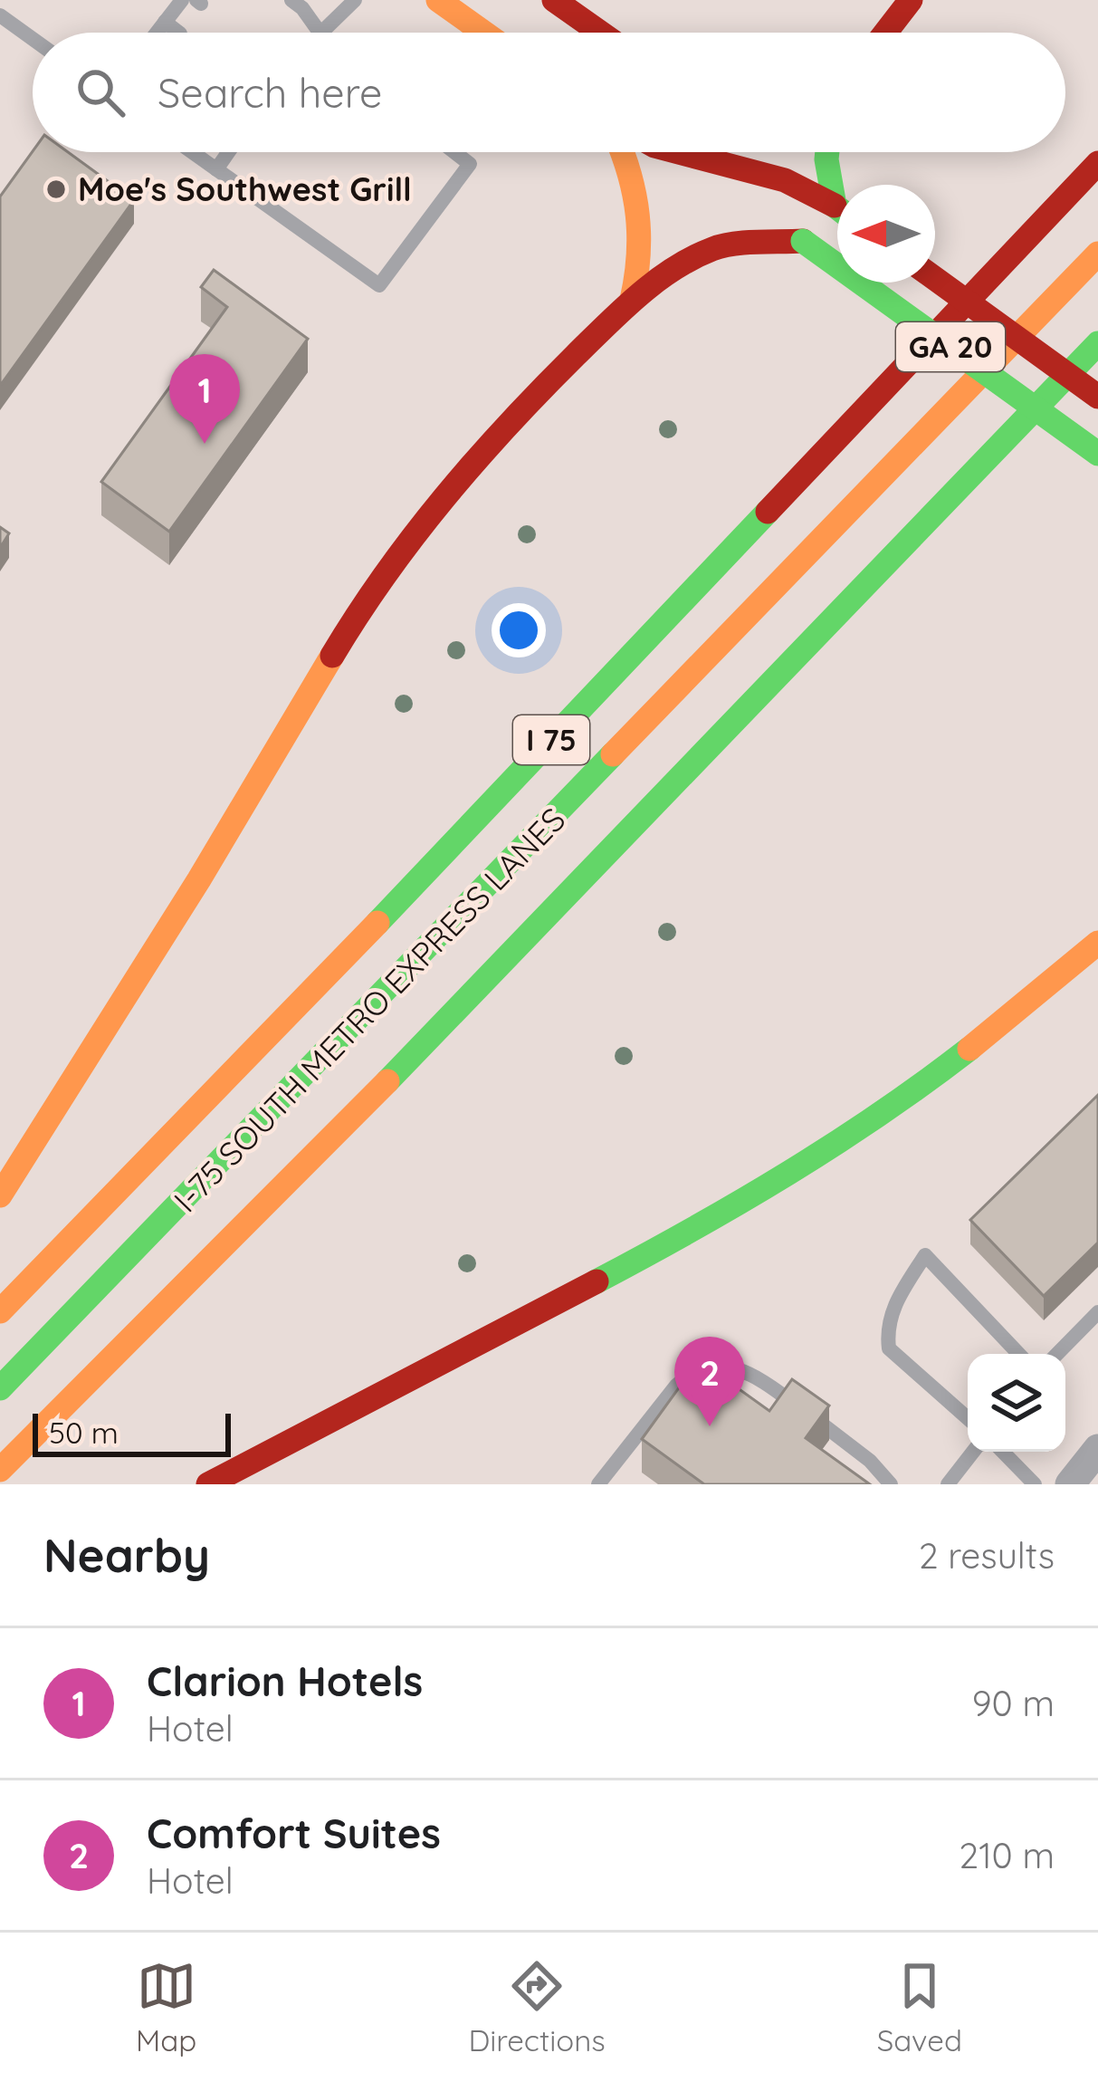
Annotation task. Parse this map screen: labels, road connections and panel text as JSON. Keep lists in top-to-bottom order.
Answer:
{
  "streets": {
    "main road": ["GA 20", "I 75", "I-75 SOUTH METRO EXPRESS LANES"]
  },
  "places": ["Moe's Southwest Grill"],
  "scale_bar": "50 m",
  "north": "left",
  "page": {
    "search": "Search here",
    "pins": ["1", "2"],
    "scale": "50 m",
    "heading": ["Nearby", "2 results"],
    "list": [
      {
        "mark": "1",
        "name": "Clarion Hotels",
        "note": "Hotel",
        "value": "90 m"
      },
      {
        "mark": "2",
        "name": "Comfort Suites",
        "note": "Hotel",
        "value": "210 m"
      }
    ],
    "nav": ["Map", "Directions", "Saved"]
  }
}
